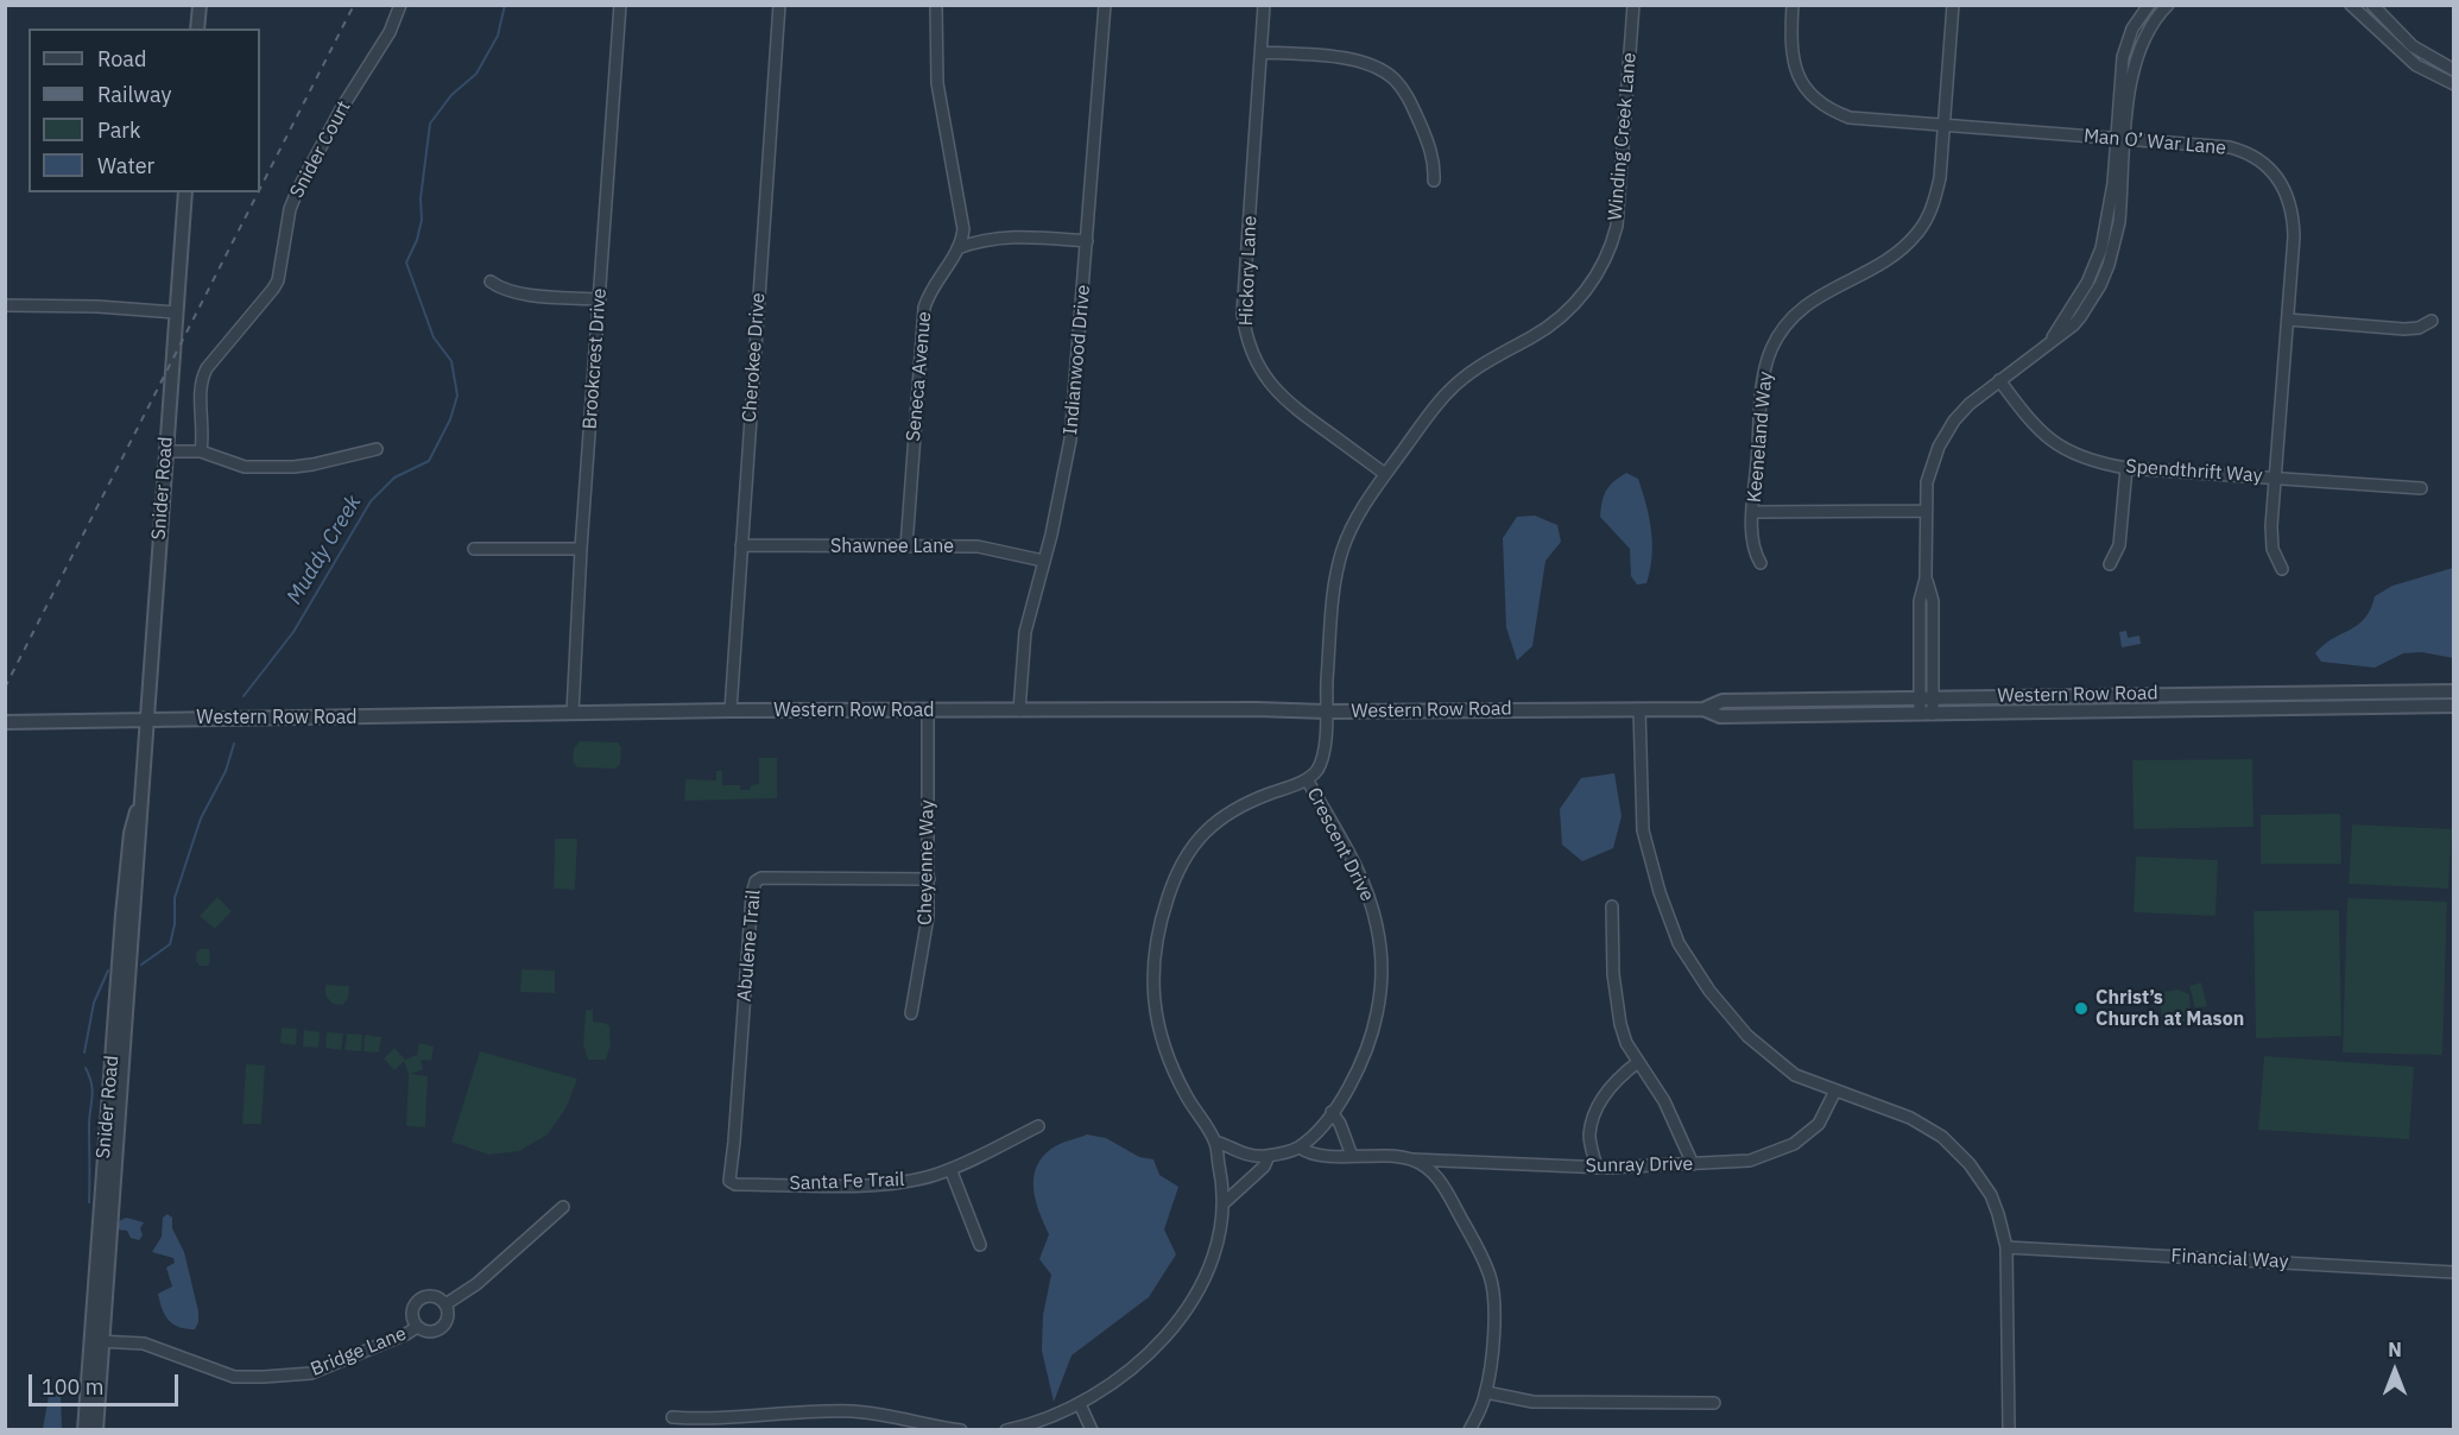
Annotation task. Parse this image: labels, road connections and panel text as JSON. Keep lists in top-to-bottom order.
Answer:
{
  "streets": {
    "street": [
      "Winding Creek Lane",
      "Man O’ War Lane",
      "Snider Court",
      "Hickory Lane",
      "Cherokee Drive",
      "Brookcrest Drive",
      "Indianwood Drive",
      "Seneca Avenue",
      "Keeneland Way",
      "Spendthrift Way",
      "Snider Road",
      "Shawnee Lane",
      "Western Row Road",
      "Crescent Drive",
      "Cheyenne Way",
      "Abulene Trail",
      "Sunray Drive",
      "Santa Fe Trail",
      "Financial Way",
      "Bridge Lane"
    ]
  },
  "crossings": [
    ["Winding Creek Lane", "Hickory Lane"],
    ["Winding Creek Lane", "Western Row Road"],
    ["Winding Creek Lane", "Crescent Drive"],
    ["Man O’ War Lane", "Keeneland Way"],
    ["Man O’ War Lane", "Spendthrift Way"],
    ["Cherokee Drive", "Shawnee Lane"],
    ["Cherokee Drive", "Western Row Road"],
    ["Brookcrest Drive", "Western Row Road"],
    ["Indianwood Drive", "Shawnee Lane"],
    ["Indianwood Drive", "Western Row Road"],
    ["Seneca Avenue", "Shawnee Lane"],
    ["Snider Road", "Western Row Road"],
    ["Snider Road", "Bridge Lane"],
    ["Western Row Road", "Cheyenne Way"],
    ["Cheyenne Way", "Abulene Trail"],
    ["Abulene Trail", "Santa Fe Trail"]
  ],
  "water": ["Muddy Creek"],
  "places": ["Christ’s Church at Mason"],
  "legend": [
    "Road",
    "Railway",
    "Park",
    "Water"
  ],
  "scale_bar": "100 m",
  "north": "top"
}
